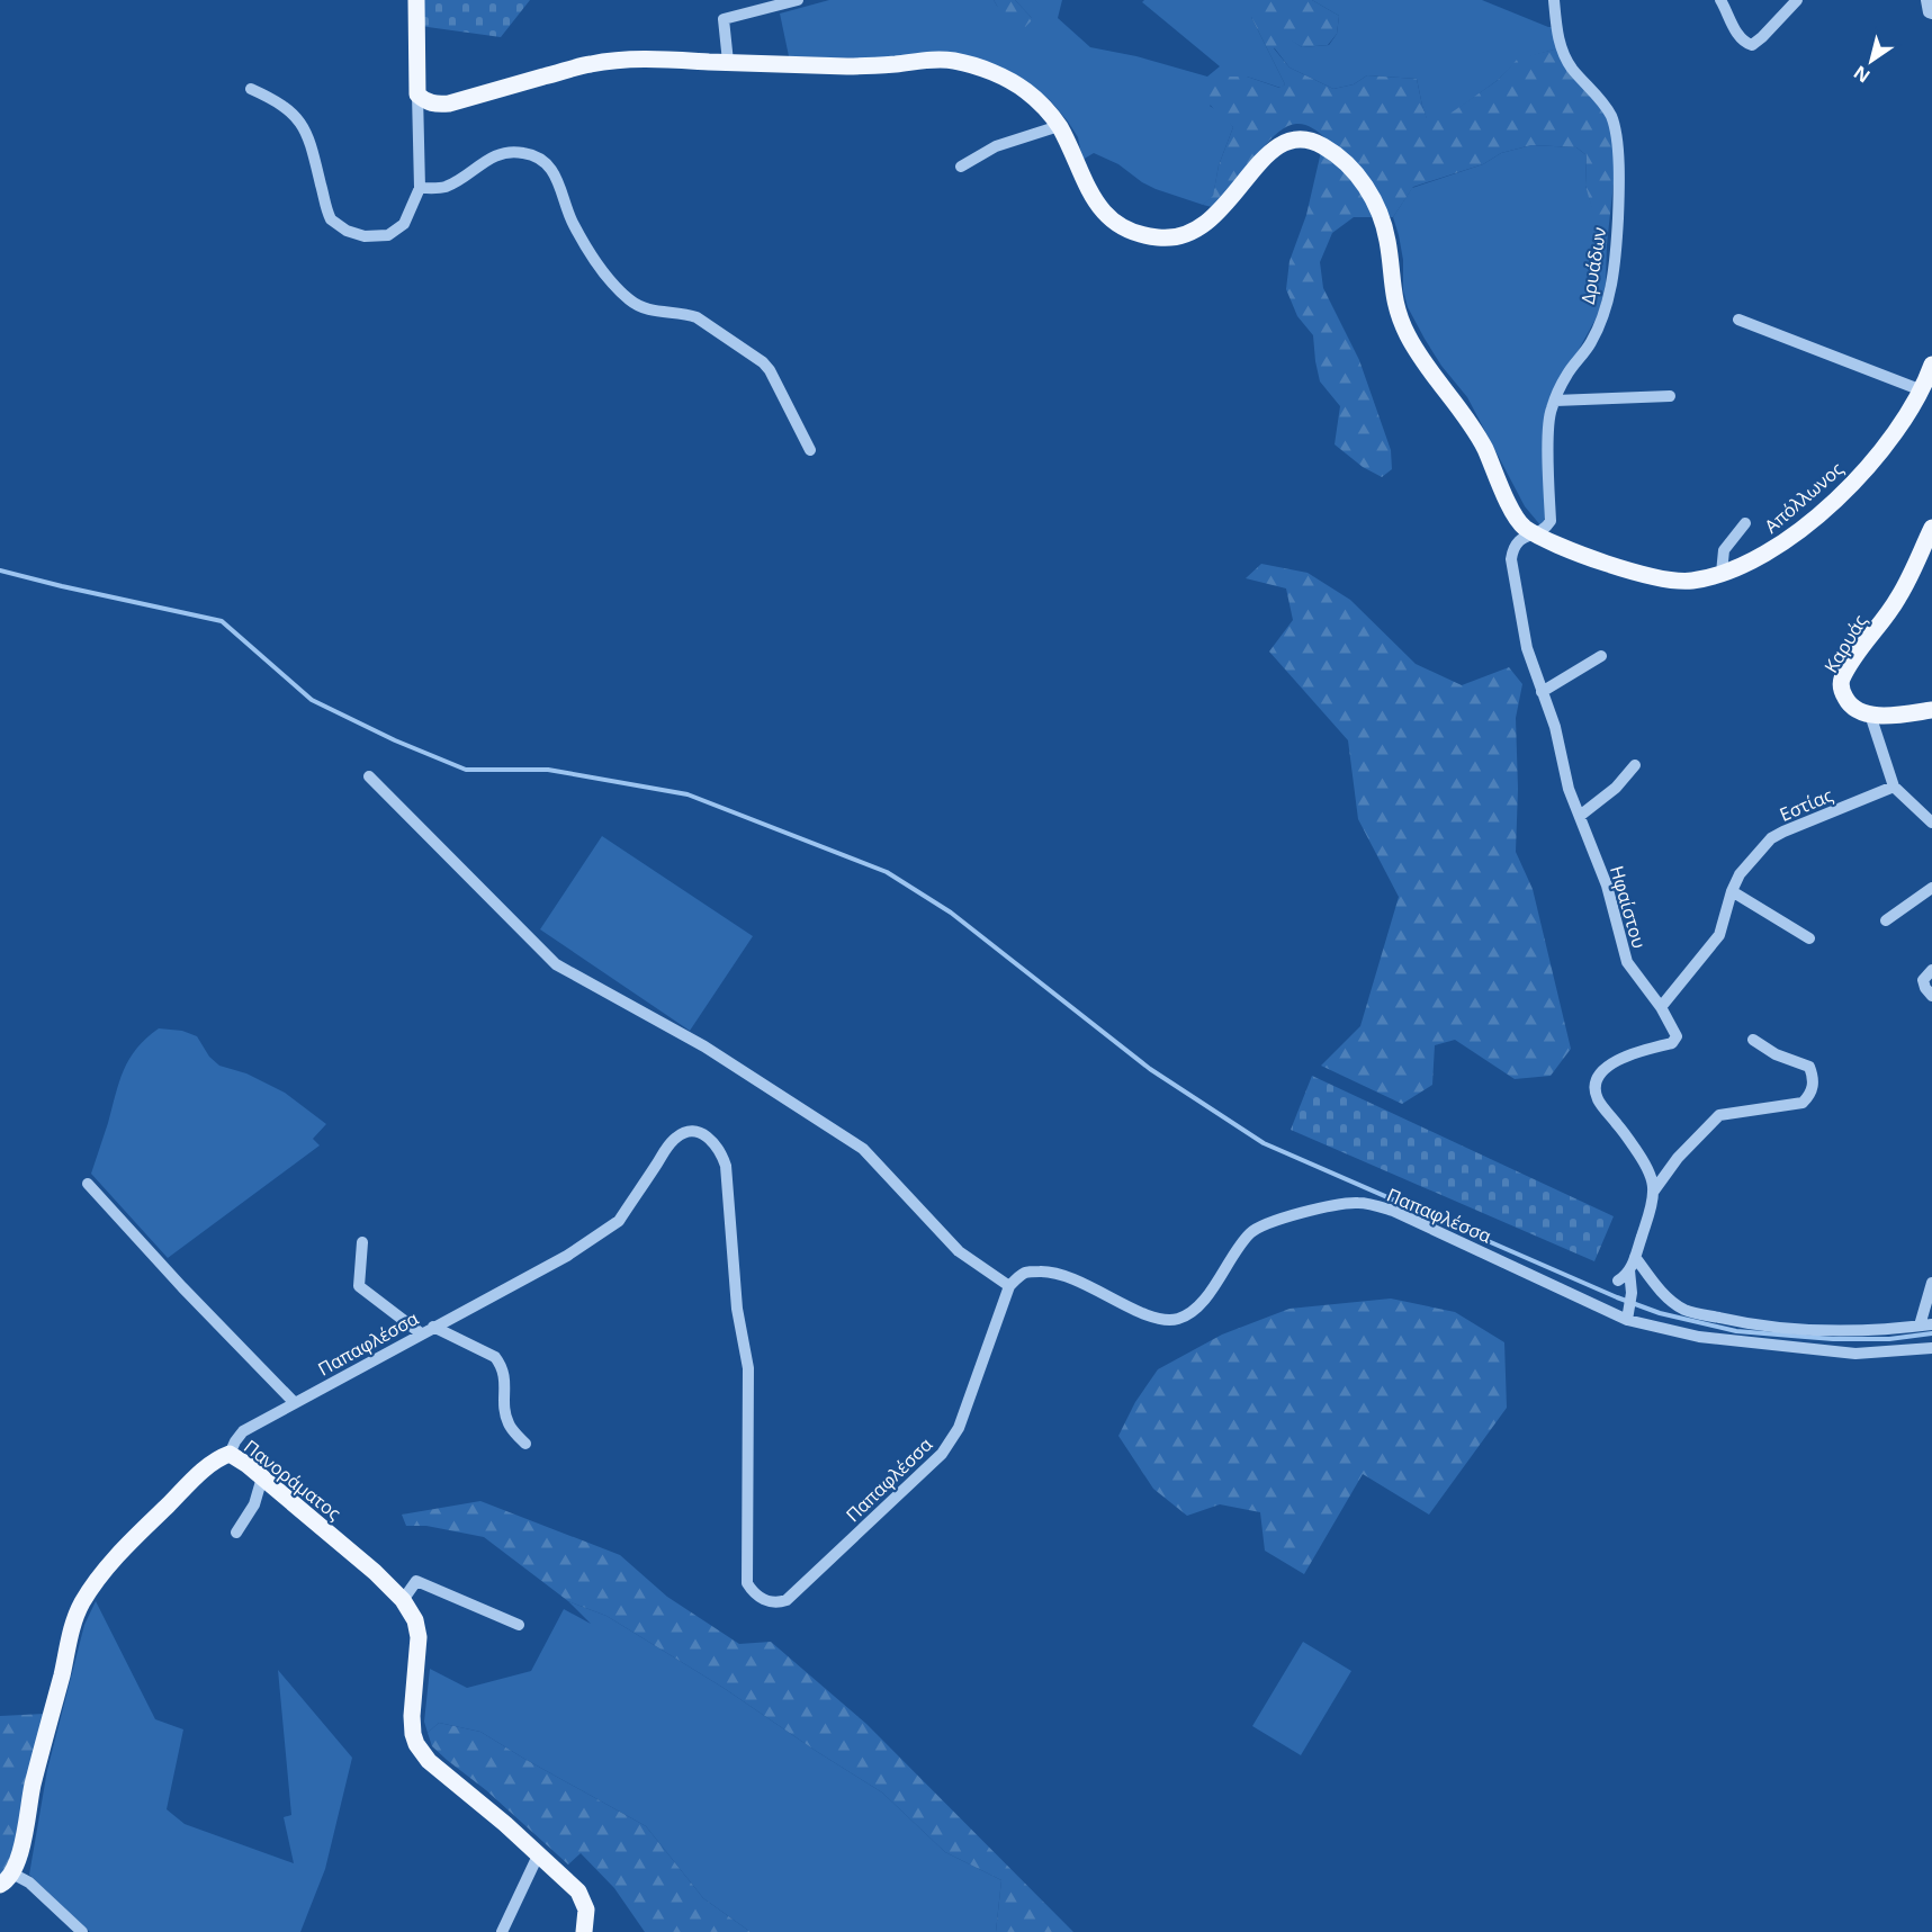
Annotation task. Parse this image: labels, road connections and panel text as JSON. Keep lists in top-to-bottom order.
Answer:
{
  "streets": {
    "main road": ["Απόλλωνος", "Καρυάς", "Πανοράματος"],
    "street": [
      "Δρυάδων",
      "Εστίας",
      "Ηφαίστου",
      "Παπαφλέσσα"
    ]
  },
  "crossings": [
    ["Δρυάδων", "Απόλλωνος"],
    ["Δρυάδων", "Ηφαίστου"],
    ["Απόλλωνος", "Ηφαίστου"],
    ["Εστίας", "Ηφαίστου"],
    ["Παπαφλέσσα", "Πανοράματος"]
  ],
  "north": "bottom left"
}
